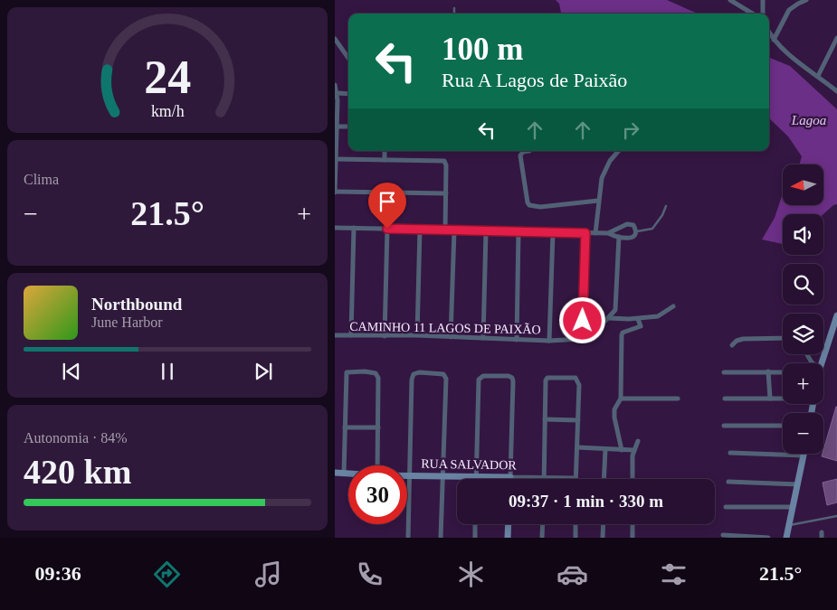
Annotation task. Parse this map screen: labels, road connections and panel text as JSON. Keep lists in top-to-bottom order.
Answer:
{
  "streets": {
    "street": ["CAMINHO 11 LAGOS DE PAIXÃO", "RUA SALVADOR"]
  },
  "water": ["Lagoa"],
  "north": "left",
  "page": {
    "turn": ["100 m", "Rua A Lagos de Paixão"],
    "tile": [
      "Clima",
      ["Autonomia · 84%", "420 km"]
    ],
    "map_buttons": ["+", "−"],
    "heat": ["−", "21.5°", "+"],
    "song": ["Northbound", "June Harbor"],
    "limit": "30",
    "trip": "09:37 · 1 min · 330 m",
    "tabs": ["09:36", "21.5°"],
    "gauge": ["24", "km/h"]
  }
}
